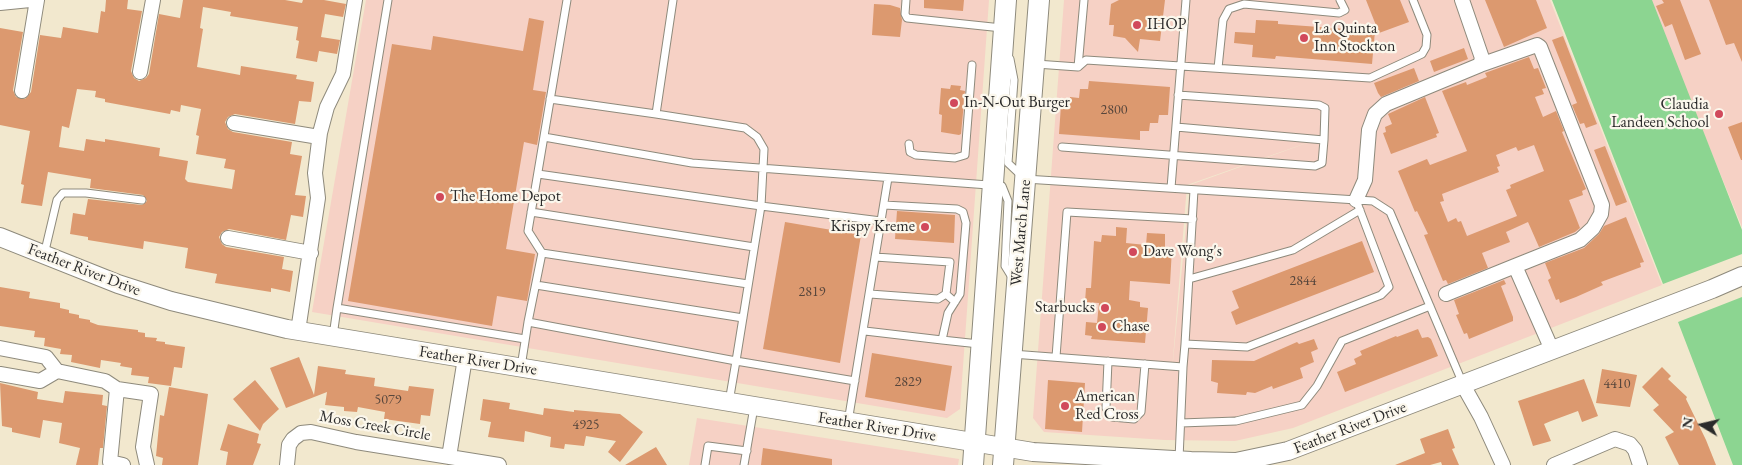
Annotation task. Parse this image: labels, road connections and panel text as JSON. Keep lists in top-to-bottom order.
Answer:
{
  "streets": {
    "main road": ["West March Lane"],
    "street": ["Feather River Drive", "Moss Creek Circle"]
  },
  "crossings": [
    ["West March Lane", "Feather River Drive"],
    ["Feather River Drive", "Moss Creek Circle"]
  ],
  "places": [
    "IHOP",
    "La Quinta Inn Stockton",
    "In-N-Out Burger",
    "Claudia Landeen School",
    "The Home Depot",
    "Krispy Kreme",
    "Dave Wong's",
    "Starbucks",
    "Chase",
    "American Red Cross"
  ],
  "house_numbers": [
    "2800",
    "2844",
    "2819",
    "2829",
    "4410",
    "5079",
    "4925"
  ],
  "north": "left"
}
